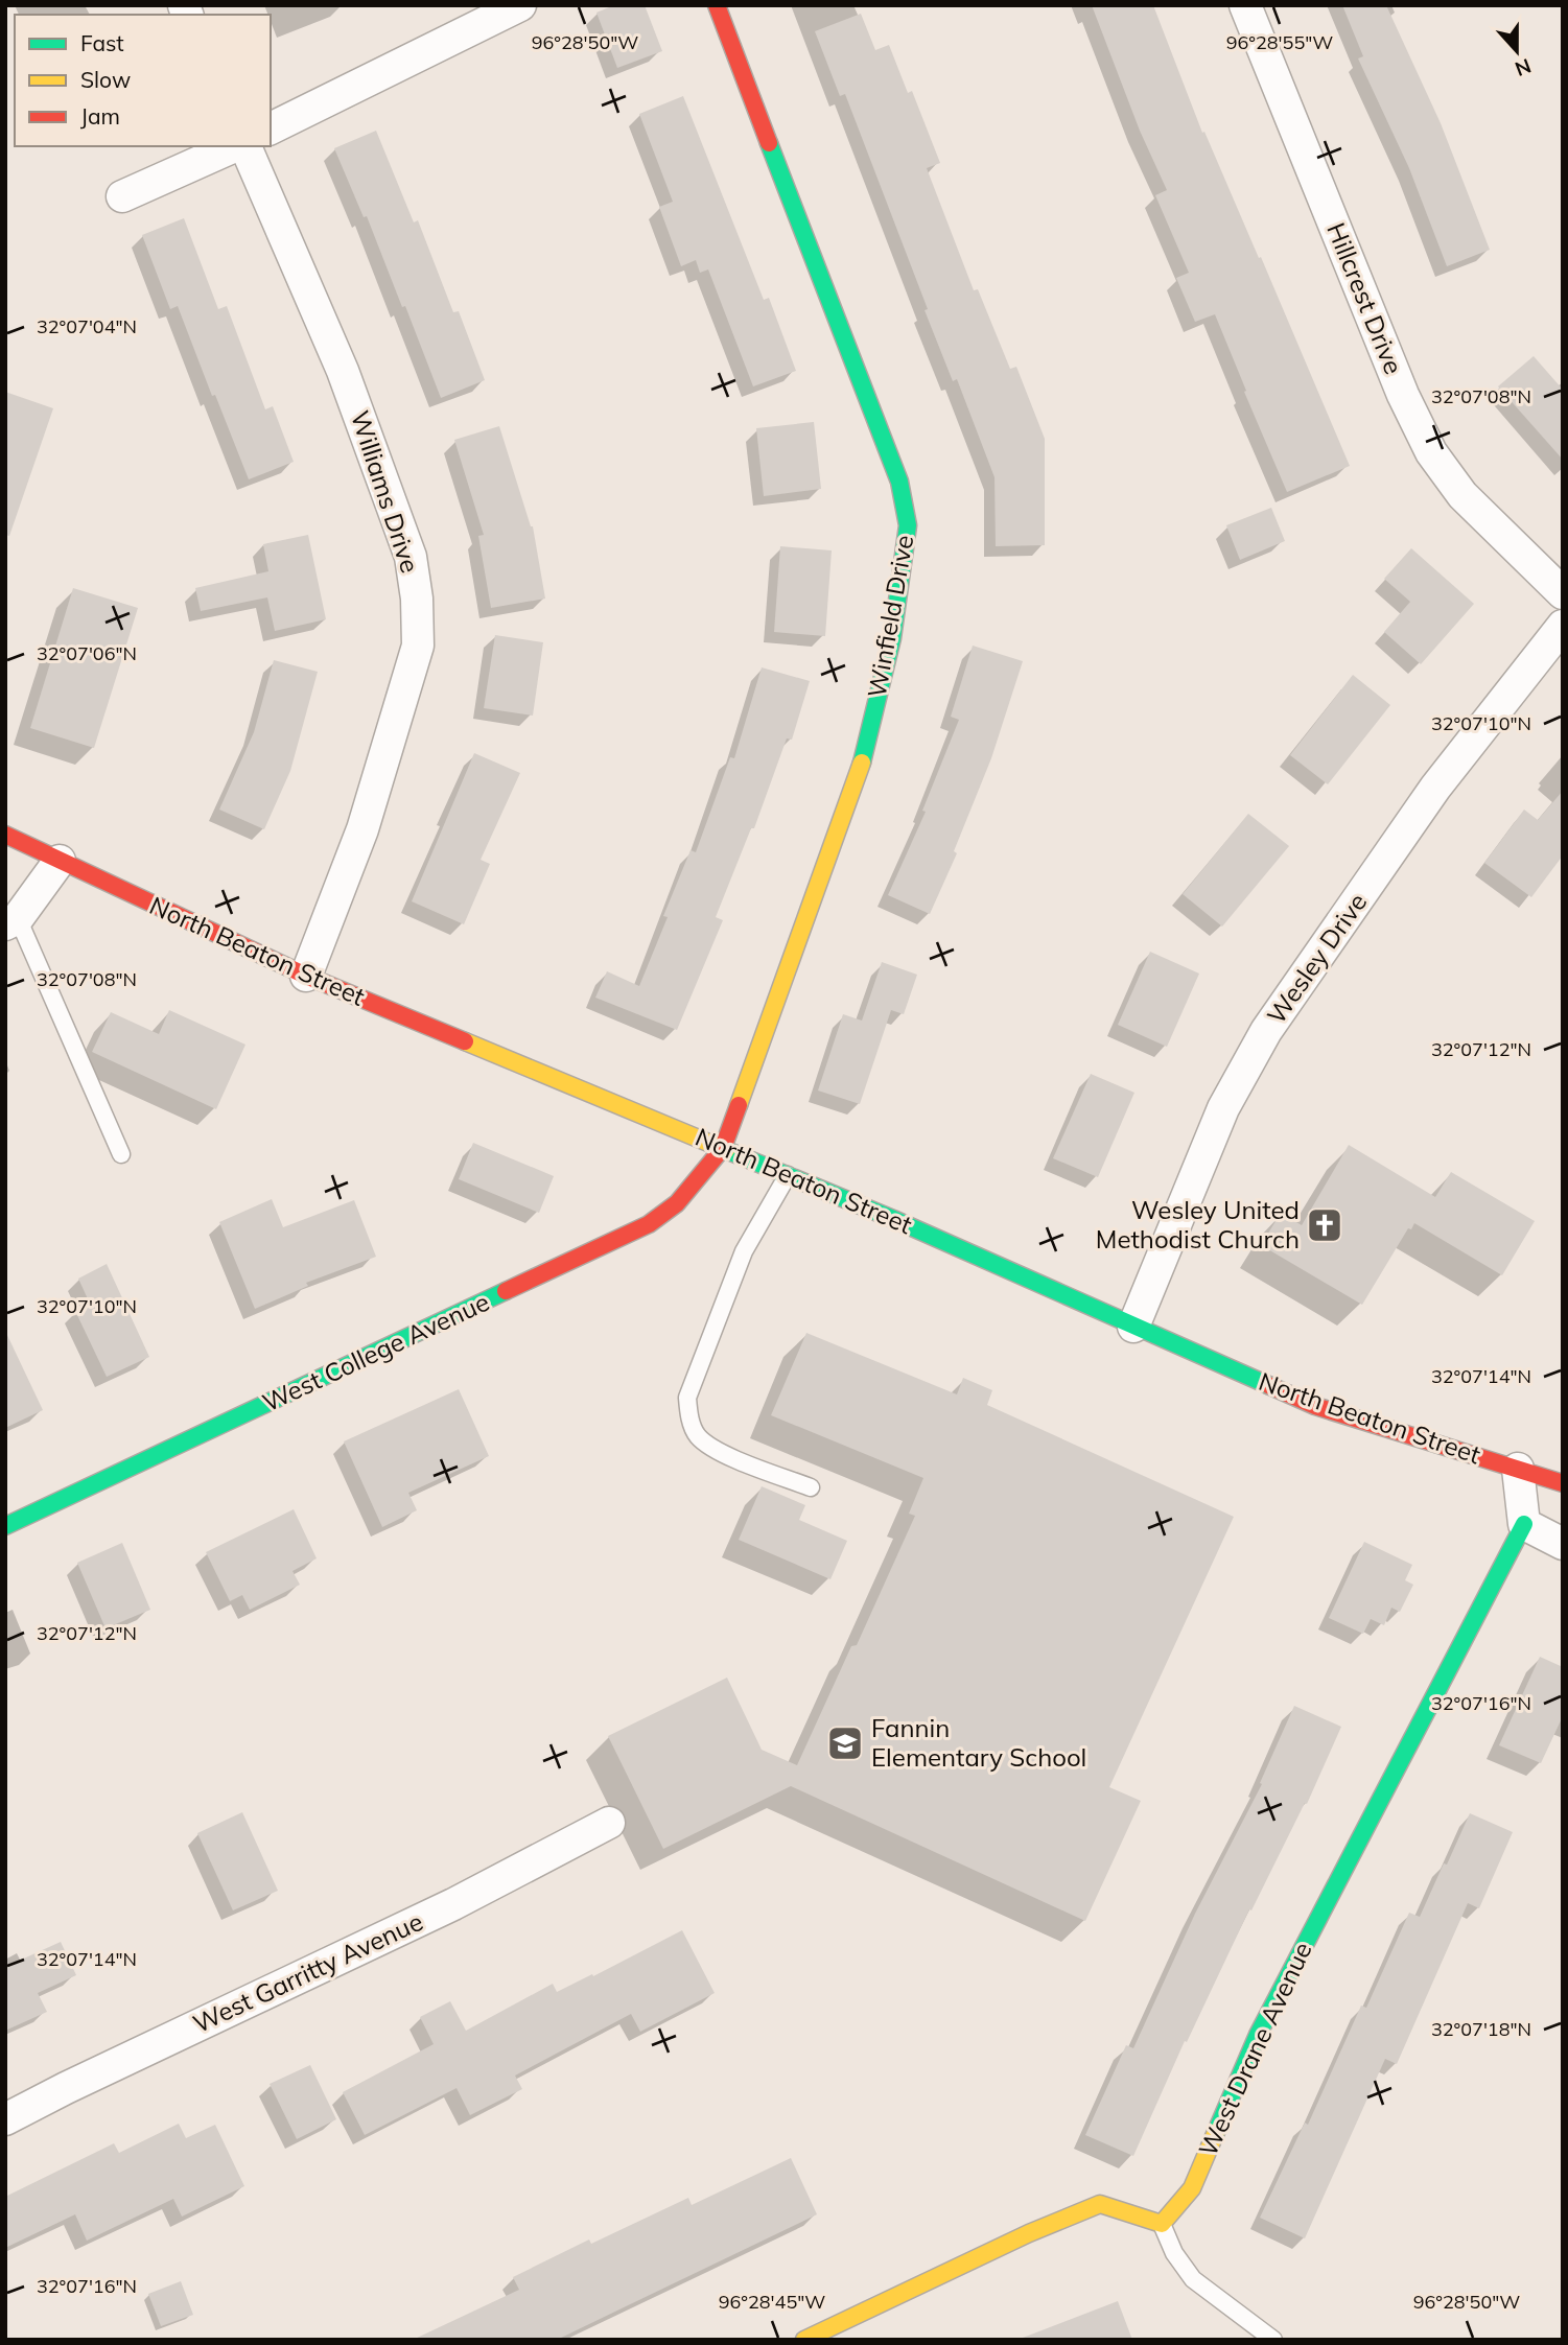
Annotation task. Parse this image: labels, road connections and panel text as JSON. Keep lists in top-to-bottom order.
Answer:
{
  "streets": {
    "street": [
      "Hillcrest Drive",
      "Williams Drive",
      "Winfield Drive",
      "North Beaton Street",
      "Wesley Drive",
      "West College Avenue",
      "West Garritty Avenue",
      "West Drane Avenue"
    ]
  },
  "crossings": [
    ["Williams Drive", "North Beaton Street"],
    ["Winfield Drive", "North Beaton Street"],
    ["Winfield Drive", "West College Avenue"],
    ["North Beaton Street", "Wesley Drive"],
    ["North Beaton Street", "West College Avenue"]
  ],
  "places": {
    "church": ["Wesley United Methodist Church"],
    "school or university": ["Fannin Elementary School"]
  },
  "legend": ["Fast", "Slow", "Jam"],
  "north": "bottom",
  "coordinates": [
    "96°28'50\"W",
    "96°28'55\"W",
    "32°07'04\"N",
    "32°07'08\"N",
    "32°07'06\"N",
    "32°07'10\"N",
    "32°07'12\"N",
    "32°07'14\"N",
    "32°07'16\"N",
    "32°07'18\"N",
    "96°28'45\"W"
  ]
}
